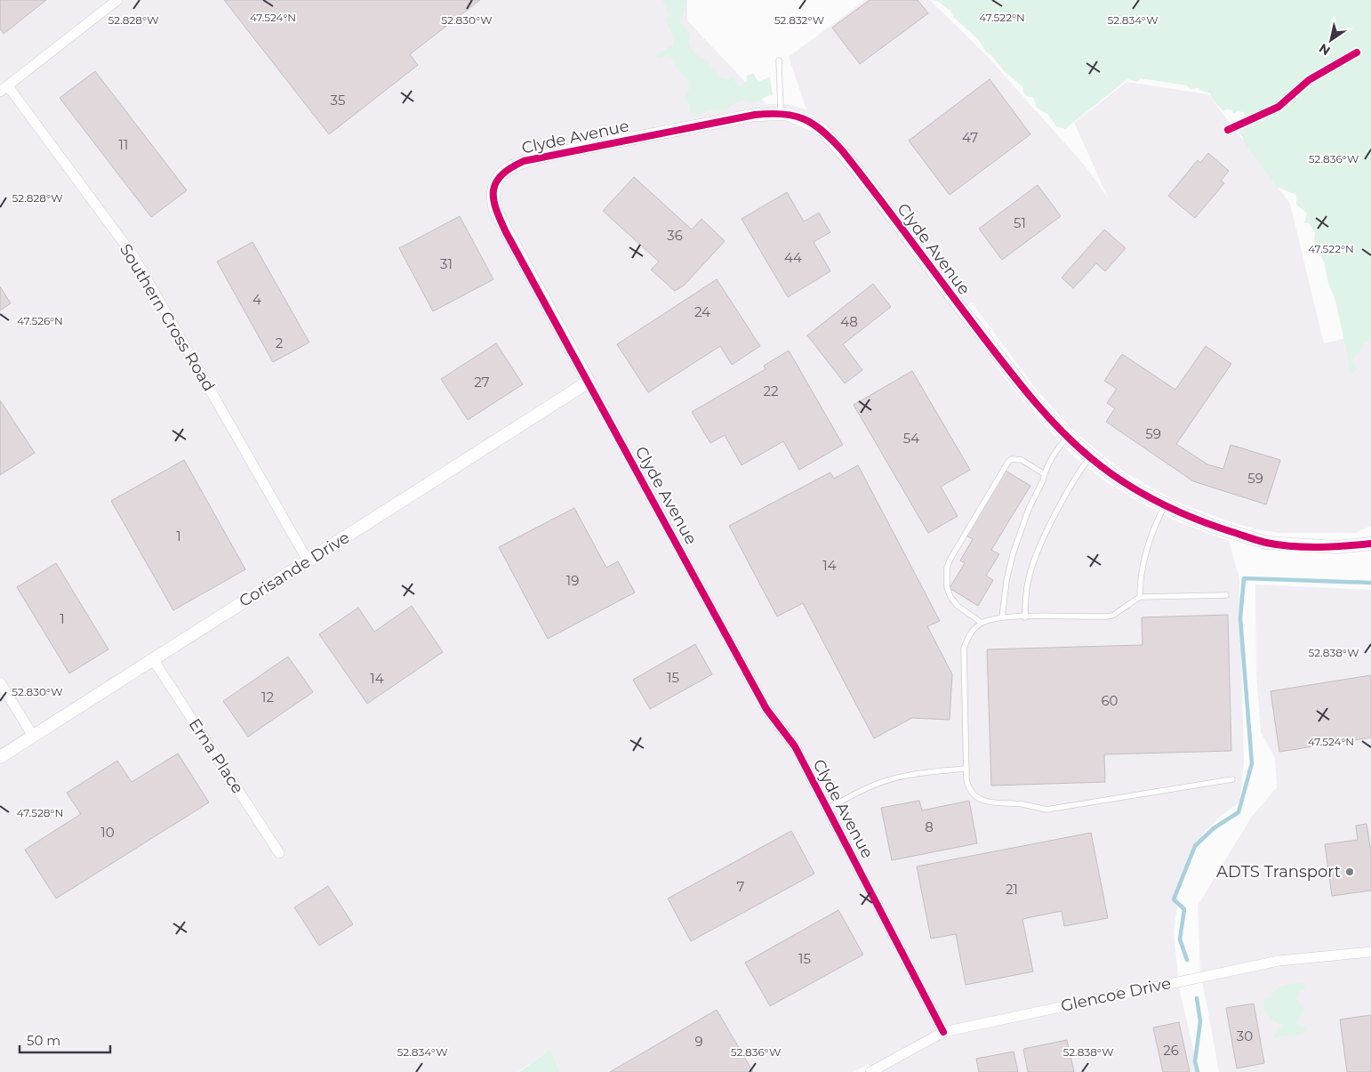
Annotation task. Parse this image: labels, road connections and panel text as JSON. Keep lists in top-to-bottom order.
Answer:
{
  "streets": {
    "street": [
      "Clyde Avenue",
      "Southern Cross Road",
      "Corisande Drive",
      "Erna Place",
      "Glencoe Drive"
    ]
  },
  "crossings": [
    ["Clyde Avenue", "Corisande Drive"],
    ["Clyde Avenue", "Glencoe Drive"],
    ["Southern Cross Road", "Corisande Drive"],
    ["Corisande Drive", "Erna Place"]
  ],
  "places": ["ADTS Transport"],
  "house_numbers": [
    "35",
    "47",
    "11",
    "51",
    "36",
    "44",
    "31",
    "4",
    "24",
    "48",
    "2",
    "27",
    "22",
    "59",
    "54",
    "59",
    "1",
    "14",
    "19",
    "1",
    "15",
    "14",
    "12",
    "60",
    "8",
    "10",
    "7",
    "21",
    "15",
    "30",
    "9",
    "26"
  ],
  "scale_bar": "50 m",
  "north": "bottom left",
  "coordinates": [
    "47.524°N",
    "47.522°N",
    "52.828°W",
    "52.830°W",
    "52.832°W",
    "52.834°W",
    "52.836°W",
    "47.526°N",
    "52.838°W",
    "47.528°N"
  ]
}
